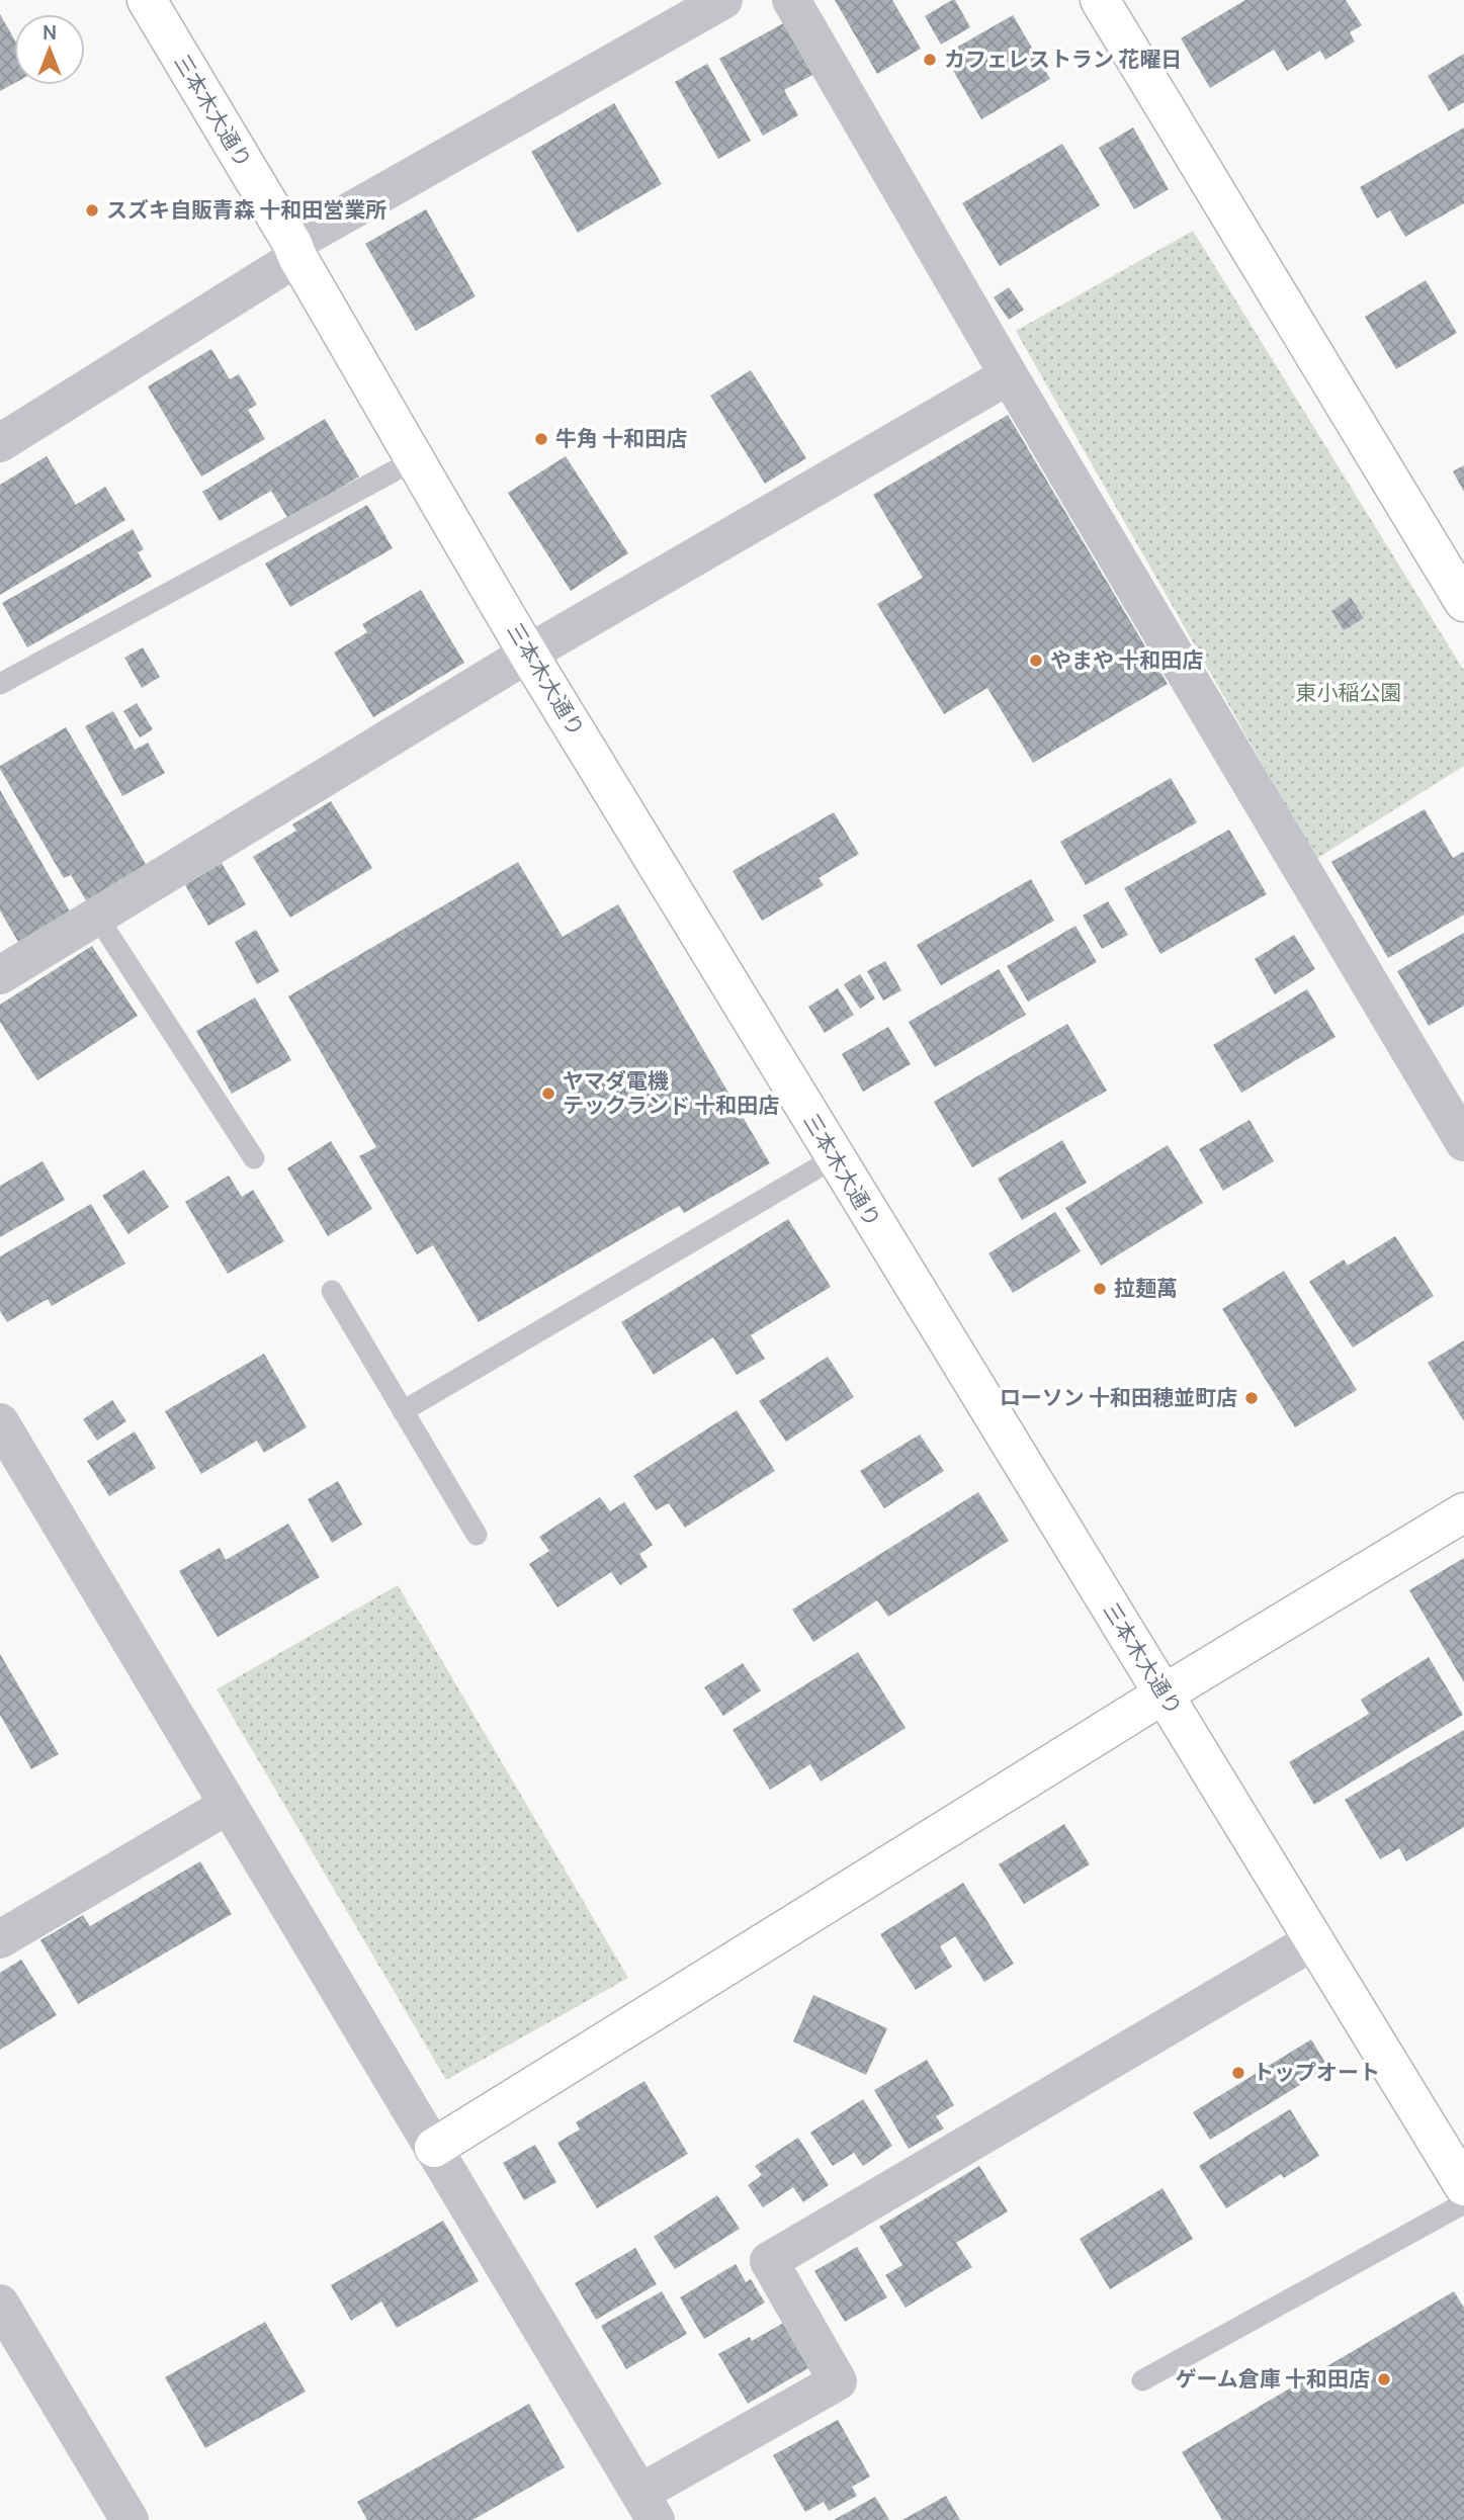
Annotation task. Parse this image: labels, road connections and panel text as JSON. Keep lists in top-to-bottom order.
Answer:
{
  "streets": {
    "main road": ["三本木大通り"]
  },
  "parks": ["東小稲公園"],
  "places": [
    "カフェレストラン 花曜日",
    "スズキ自販青森 十和田営業所",
    "牛角 十和田店",
    "やまや 十和田店",
    "ヤマダ電機 テックランド 十和田店",
    "拉麺萬",
    "ローソン 十和田穂並町店",
    "トップオート",
    "ゲーム倉庫 十和田店"
  ],
  "north": "top"
}
